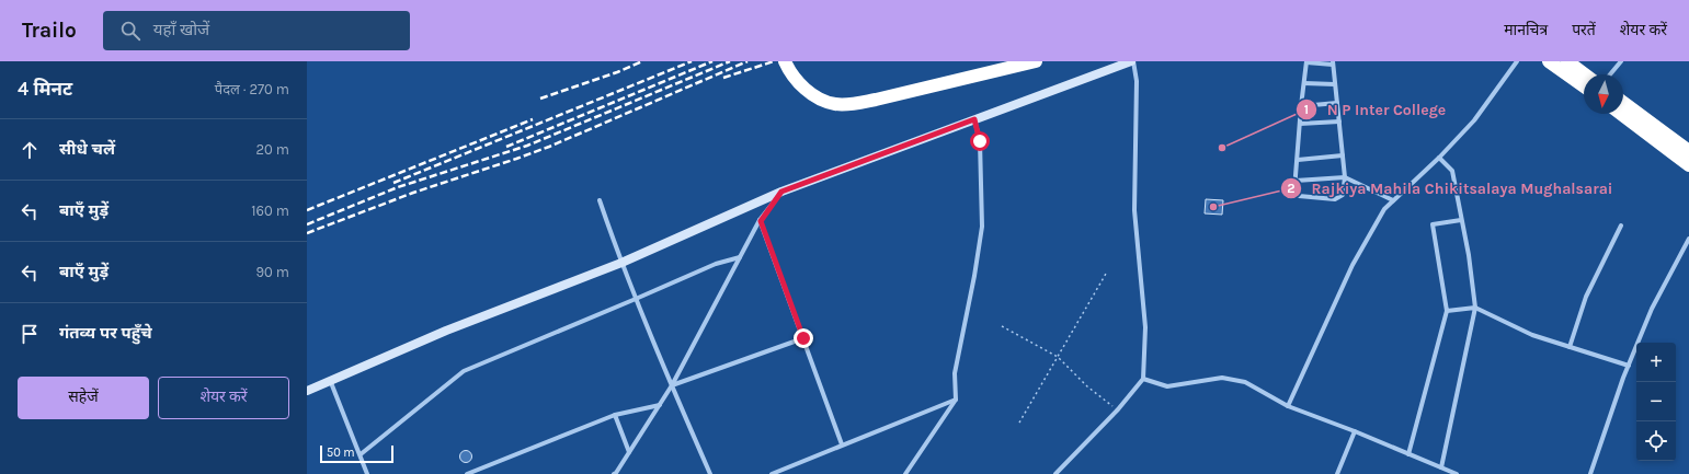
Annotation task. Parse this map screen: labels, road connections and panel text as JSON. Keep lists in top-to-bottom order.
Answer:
{
  "places": ["N P Inter College", "Rajkiya Mahila Chikitsalaya Mughalsarai"],
  "scale_bar": "50 m",
  "north": "bottom",
  "page": {
    "header": "Trailo",
    "search": "यहाँ खोजें",
    "nav": ["मानचित्र", "परतें", "शेयर करें"],
    "heading": ["4 मिनट", "पैदल · 270 m"],
    "list": [
      ["सीधे चलें", "20 m"],
      ["बाएँ मुड़ें", "160 m"],
      ["बाएँ मुड़ें", "90 m"],
      "गंतव्य पर पहुँचे"
    ],
    "map_buttons": ["+", "−"],
    "buttons": ["सहेजें", "शेयर करें"],
    "scale": "50 m"
  }
}
